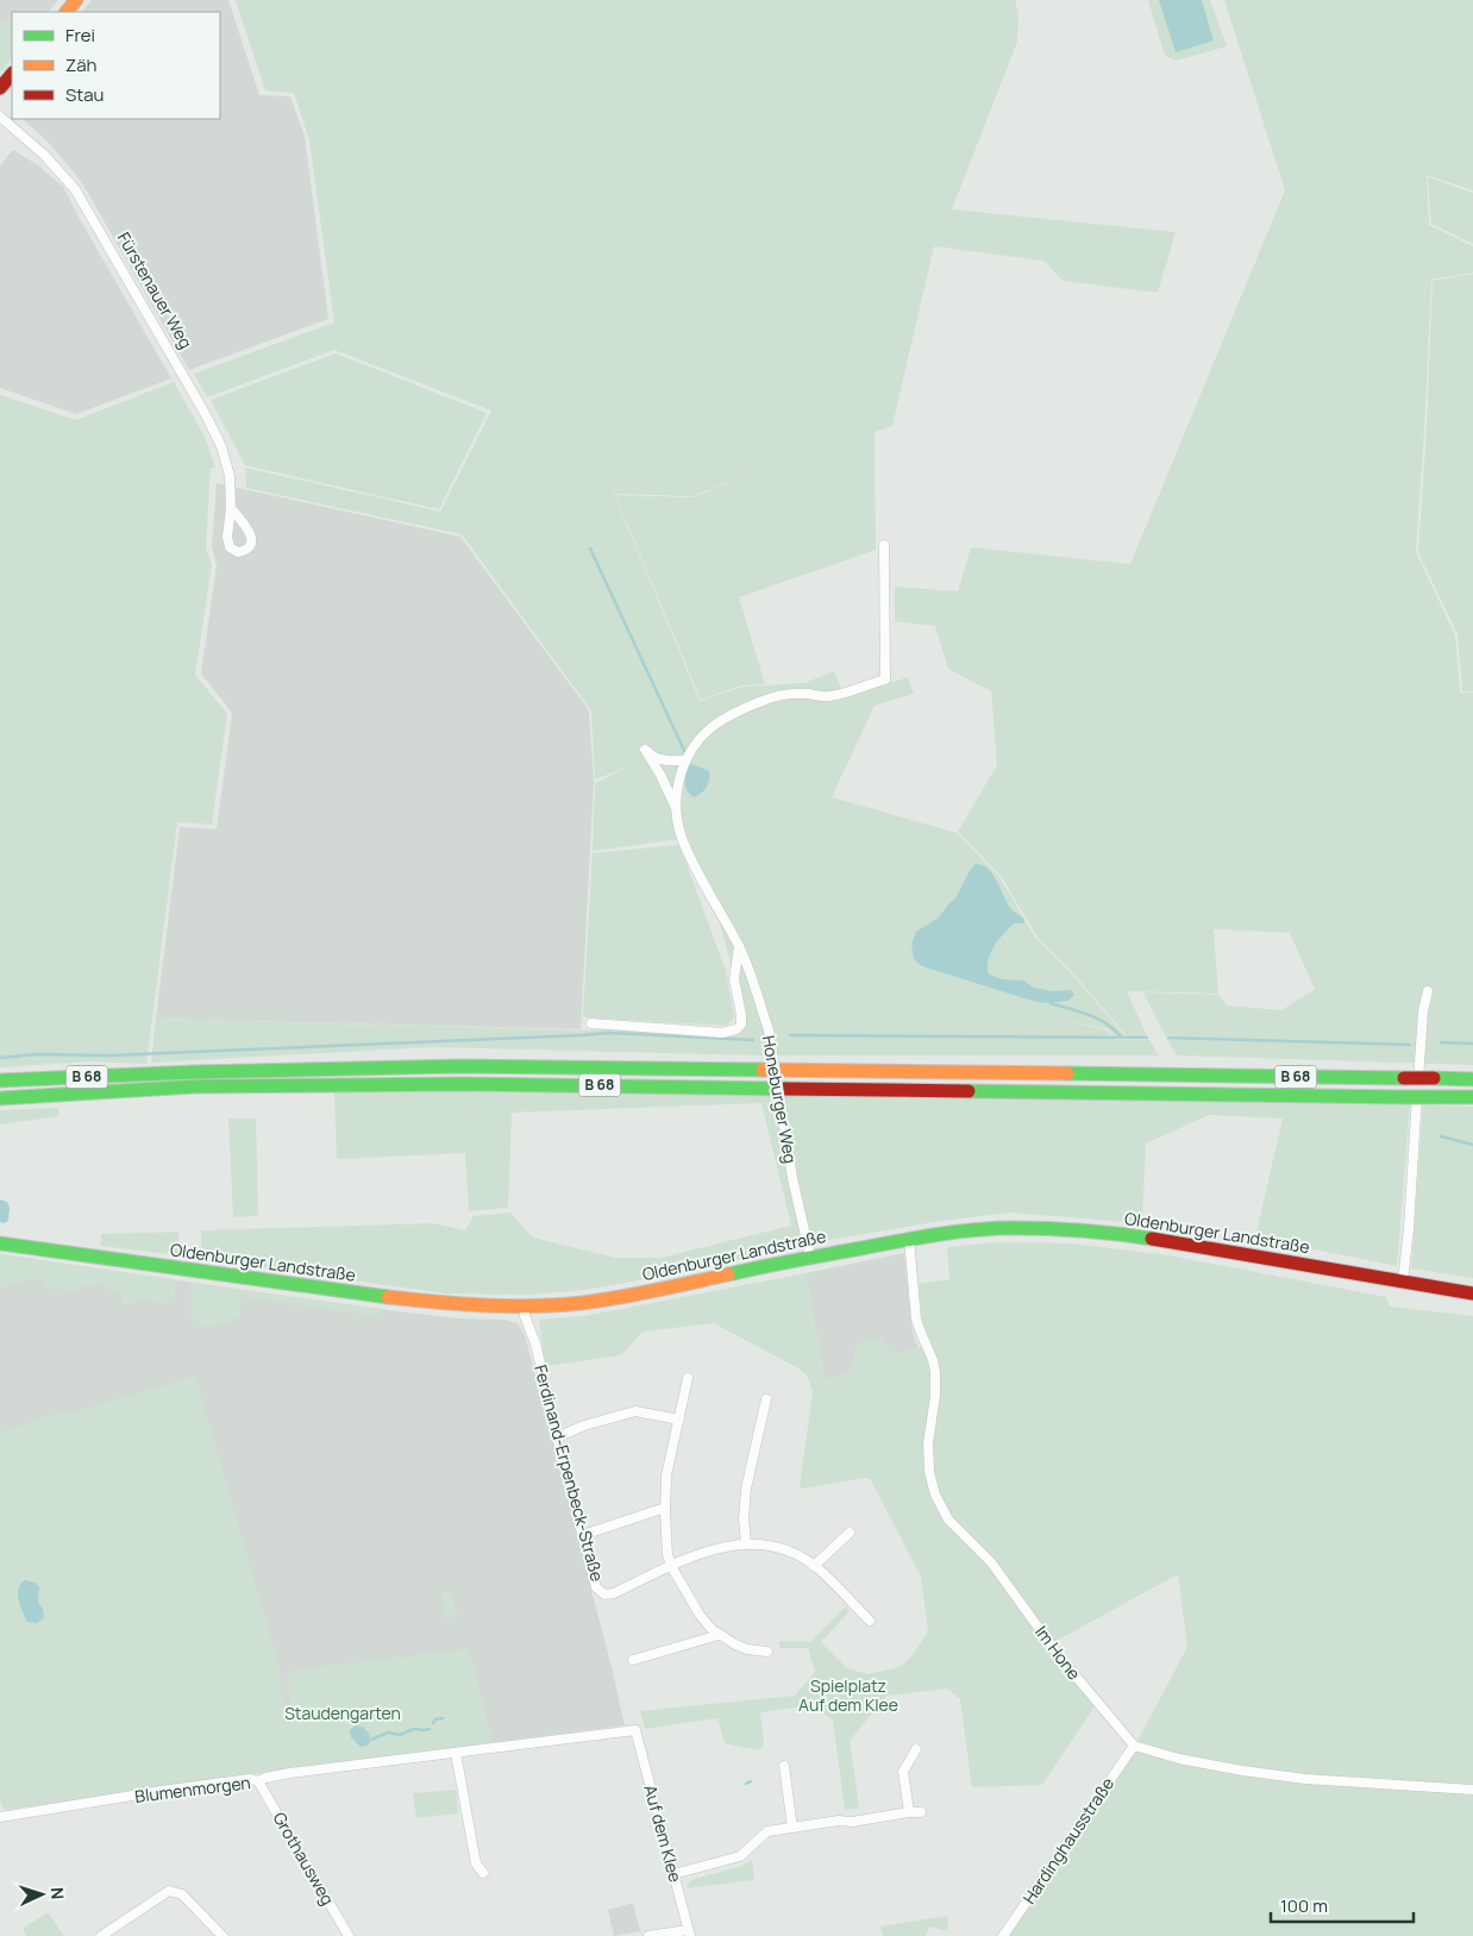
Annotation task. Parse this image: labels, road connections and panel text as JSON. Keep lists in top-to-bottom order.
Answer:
{
  "streets": {
    "main road": ["B 68", "Oldenburger Landstraße"],
    "street": [
      "Fürstenauer Weg",
      "Honeburger Weg",
      "Ferdinand-Erpenbeck-Straße",
      "Im Hone",
      "Blumenmorgen",
      "Auf dem Klee",
      "Hardinghausstraße",
      "Grothausweg"
    ]
  },
  "crossings": [
    ["Honeburger Weg", "Oldenburger Landstraße"],
    ["Oldenburger Landstraße", "Ferdinand-Erpenbeck-Straße"],
    ["Oldenburger Landstraße", "Im Hone"],
    ["Im Hone", "Hardinghausstraße"],
    ["Blumenmorgen", "Auf dem Klee"],
    ["Blumenmorgen", "Grothausweg"]
  ],
  "parks": ["Spielplatz Auf dem Klee", "Staudengarten"],
  "legend": ["Frei", "Zäh", "Stau"],
  "scale_bar": "100 m",
  "north": "right"
}
